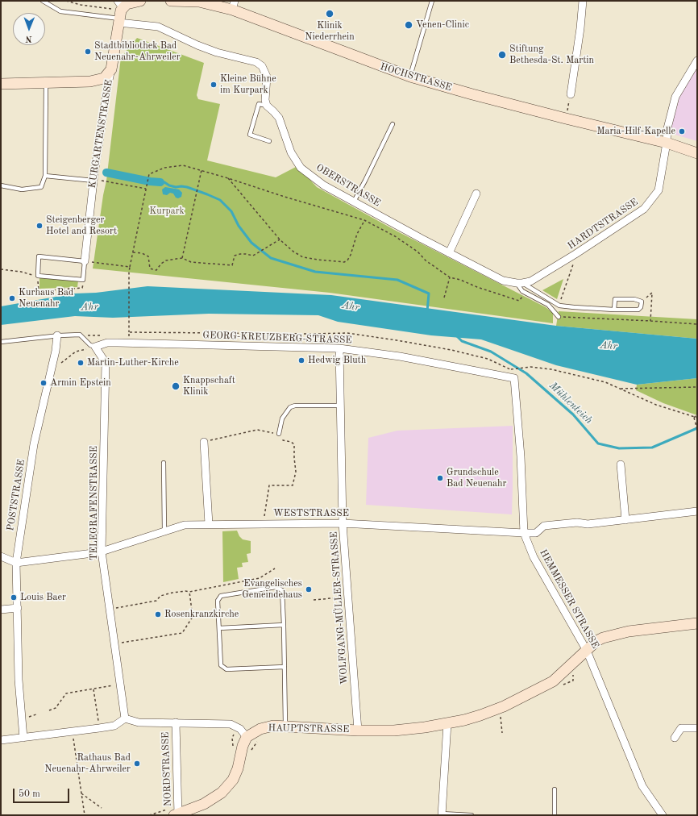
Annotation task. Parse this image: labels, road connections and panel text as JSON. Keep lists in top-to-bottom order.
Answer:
{
  "streets": {
    "street": [
      "HOCHSTRASSE",
      "KURGARTENSTRASSE",
      "OBERSTRASSE",
      "HARDTSTRASSE",
      "GEORG-KREUZBERG-STRASSE",
      "POSTSTRASSE",
      "TELEGRAFENSTRASSE",
      "WESTSTRASSE",
      "HEMMESSER STRASSE",
      "WOLFGANG-MÜLLER-STRASSE",
      "HAUPTSTRASSE",
      "NORDSTRASSE"
    ]
  },
  "crossings": [
    ["HOCHSTRASSE", "HARDTSTRASSE"],
    ["OBERSTRASSE", "HARDTSTRASSE"],
    ["GEORG-KREUZBERG-STRASSE", "TELEGRAFENSTRASSE"],
    ["GEORG-KREUZBERG-STRASSE", "HEMMESSER STRASSE"],
    ["GEORG-KREUZBERG-STRASSE", "WOLFGANG-MÜLLER-STRASSE"],
    ["POSTSTRASSE", "WESTSTRASSE"],
    ["TELEGRAFENSTRASSE", "WESTSTRASSE"],
    ["WESTSTRASSE", "HEMMESSER STRASSE"],
    ["WESTSTRASSE", "WOLFGANG-MÜLLER-STRASSE"],
    ["HEMMESSER STRASSE", "HAUPTSTRASSE"],
    ["WOLFGANG-MÜLLER-STRASSE", "HAUPTSTRASSE"]
  ],
  "water": ["Ahr", "Mühlenteich"],
  "parks": ["Kurpark"],
  "places": [
    "Klinik Niederrhein",
    "Venen-Clinic",
    "Stadtbibliothek Bad Neuenahr-Ahrweiler",
    "Stiftung Bethesda-St. Martin",
    "Kleine Bühne im Kurpark",
    "Maria-Hilf-Kapelle",
    "Steigenberger Hotel and Resort",
    "Kurhaus Bad Neuenahr",
    "Hedwig Bluth",
    "Martin-Luther-Kirche",
    "Armin Epstein",
    "Knappschaft Klinik",
    "Grundschule Bad Neuenahr",
    "Evangelisches Gemeindehaus",
    "Louis Baer",
    "Rosenkranzkirche",
    "Rathaus Bad Neuenahr-Ahrweiler"
  ],
  "scale_bar": "50 m",
  "north": "bottom"
}
